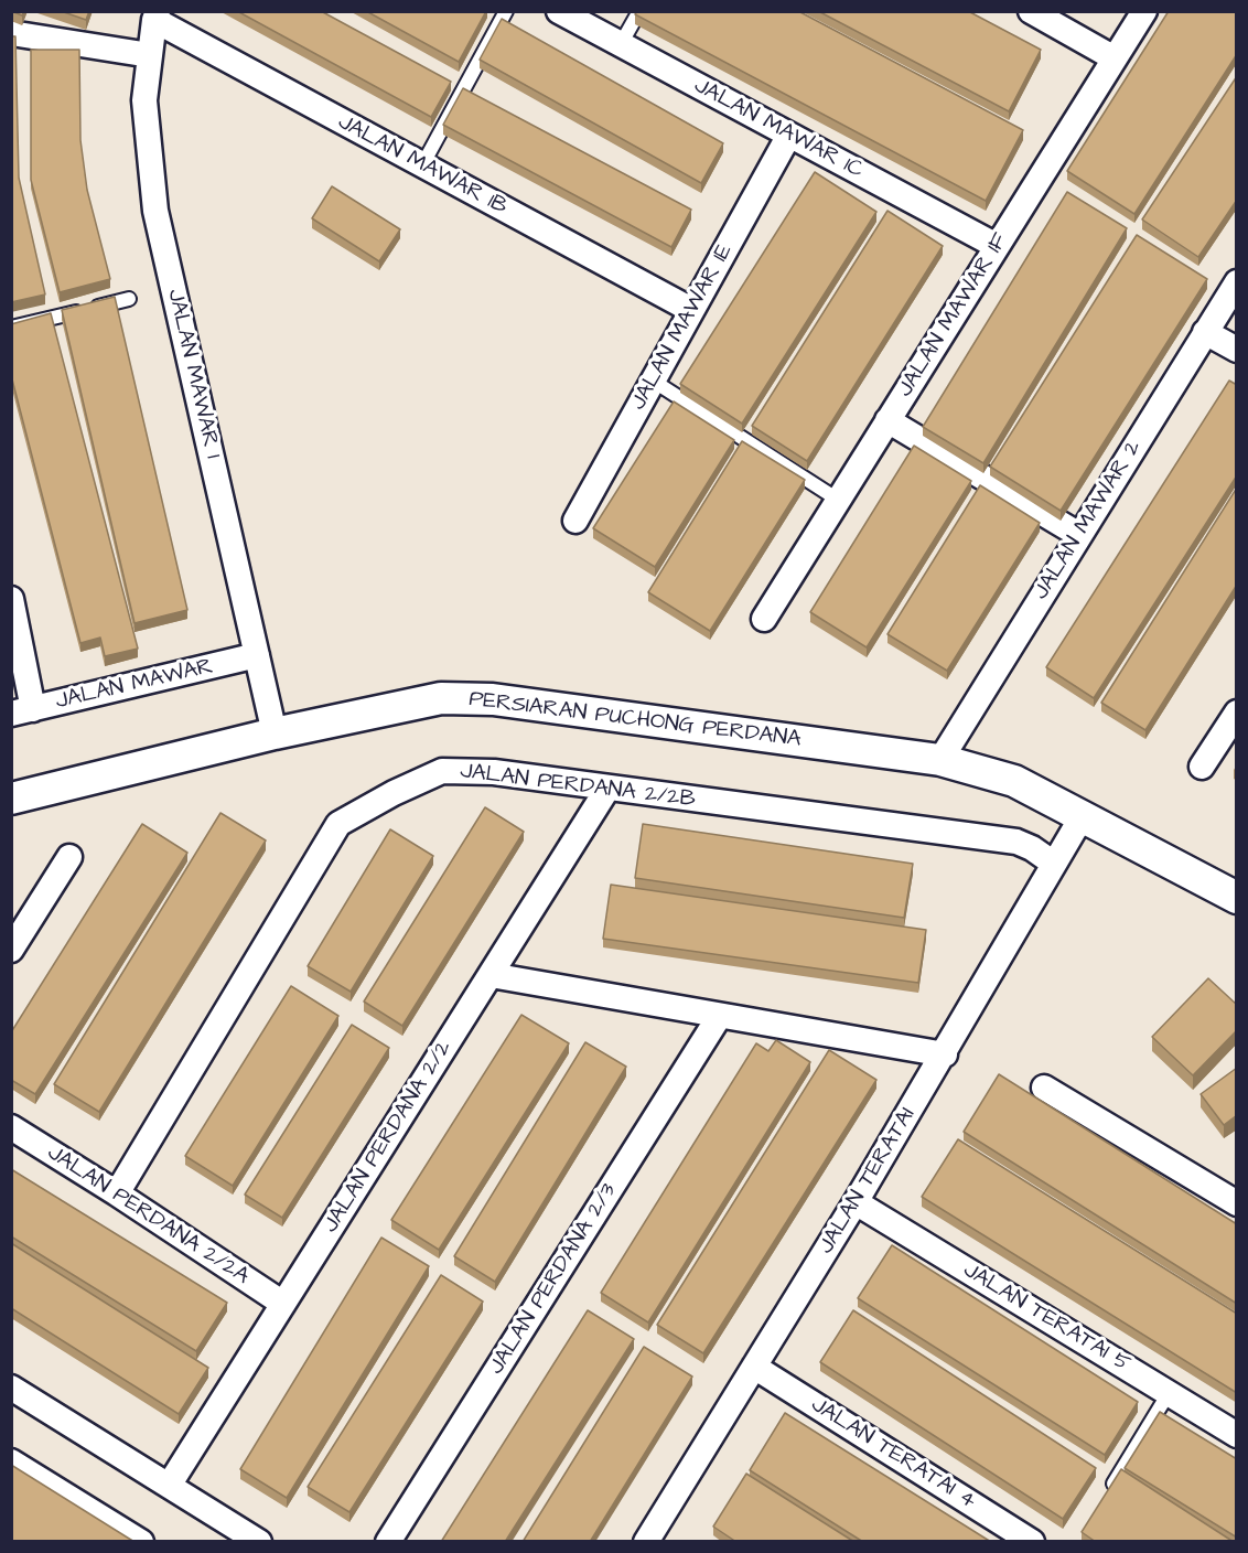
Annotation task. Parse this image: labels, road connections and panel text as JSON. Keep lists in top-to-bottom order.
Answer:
{
  "streets": {
    "street": [
      "JALAN MAWAR 1C",
      "JALAN MAWAR 1B",
      "JALAN MAWAR 1F",
      "JALAN MAWAR 1E",
      "JALAN MAWAR 1",
      "JALAN MAWAR 2",
      "JALAN MAWAR",
      "PERSIARAN PUCHONG PERDANA",
      "JALAN PERDANA 2/2B",
      "JALAN PERDANA 2/2",
      "JALAN TERATAI",
      "JALAN PERDANA 2/2A",
      "JALAN PERDANA 2/3",
      "JALAN TERATAI 5",
      "JALAN TERATAI 4"
    ]
  },
  "crossings": [
    ["JALAN MAWAR 1C", "JALAN MAWAR 1F"],
    ["JALAN MAWAR 1C", "JALAN MAWAR 1E"],
    ["JALAN MAWAR 1B", "JALAN MAWAR 1E"],
    ["JALAN MAWAR 1B", "JALAN MAWAR 1"],
    ["JALAN MAWAR 1", "JALAN MAWAR"],
    ["JALAN MAWAR 1", "PERSIARAN PUCHONG PERDANA"],
    ["JALAN MAWAR 2", "PERSIARAN PUCHONG PERDANA"],
    ["PERSIARAN PUCHONG PERDANA", "JALAN TERATAI"],
    ["JALAN PERDANA 2/2B", "JALAN PERDANA 2/2"],
    ["JALAN PERDANA 2/2B", "JALAN TERATAI"],
    ["JALAN PERDANA 2/2B", "JALAN PERDANA 2/2A"],
    ["JALAN PERDANA 2/2", "JALAN PERDANA 2/2A"],
    ["JALAN TERATAI", "JALAN TERATAI 5"],
    ["JALAN TERATAI", "JALAN TERATAI 4"]
  ]
}
